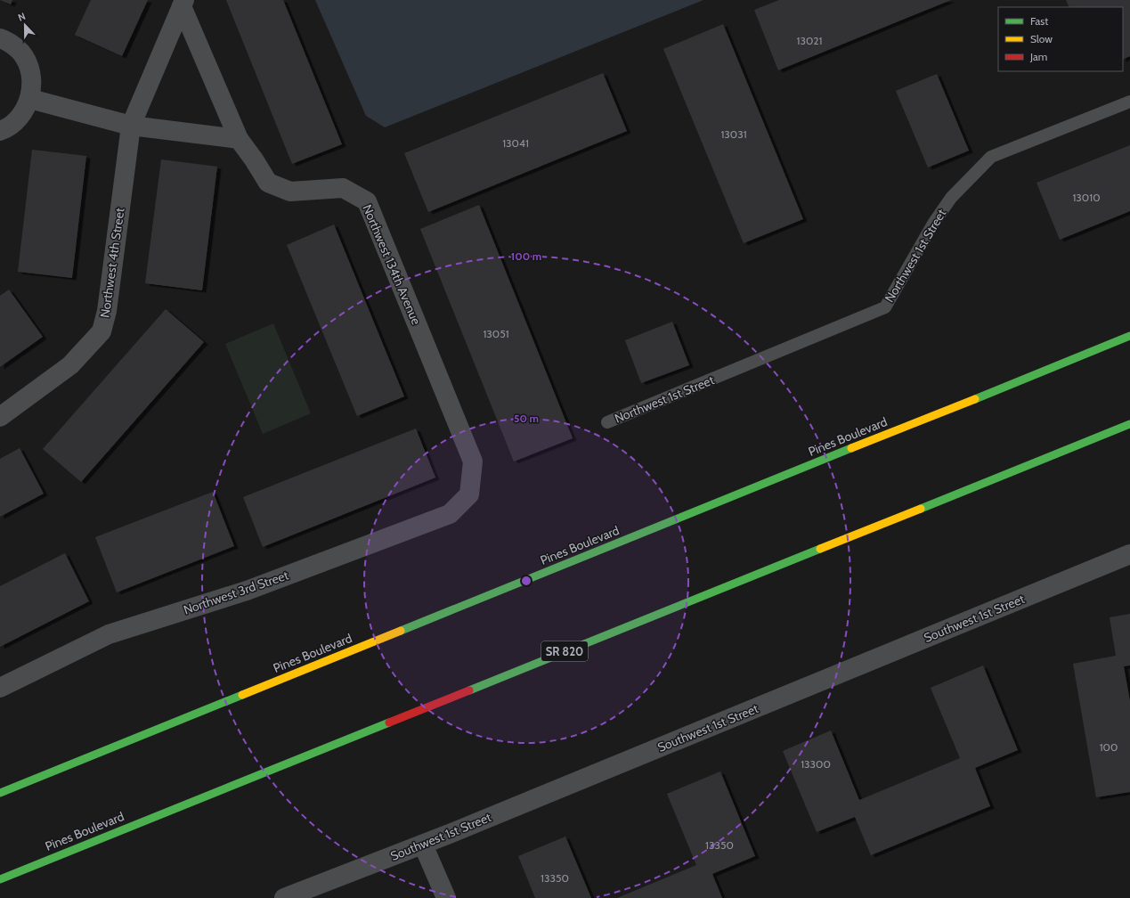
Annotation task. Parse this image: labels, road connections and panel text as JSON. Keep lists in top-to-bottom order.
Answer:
{
  "streets": {
    "highway": ["Pines Boulevard", "SR 820"],
    "street": [
      "Northwest 4th Street",
      "Northwest 134th Avenue",
      "Northwest 3rd Street",
      "Southwest 1st Street"
    ],
    "lane": ["Northwest 1st Street"]
  },
  "crossings": [
    ["Northwest 134th Avenue", "Northwest 3rd Street"]
  ],
  "house_numbers": [
    "13021",
    "13031",
    "13041",
    "13010",
    "13051",
    "100",
    "13300",
    "13350",
    "13350"
  ],
  "legend": ["Fast", "Slow", "Jam"],
  "north": "top",
  "rings": ["100 m", "50 m"]
}
